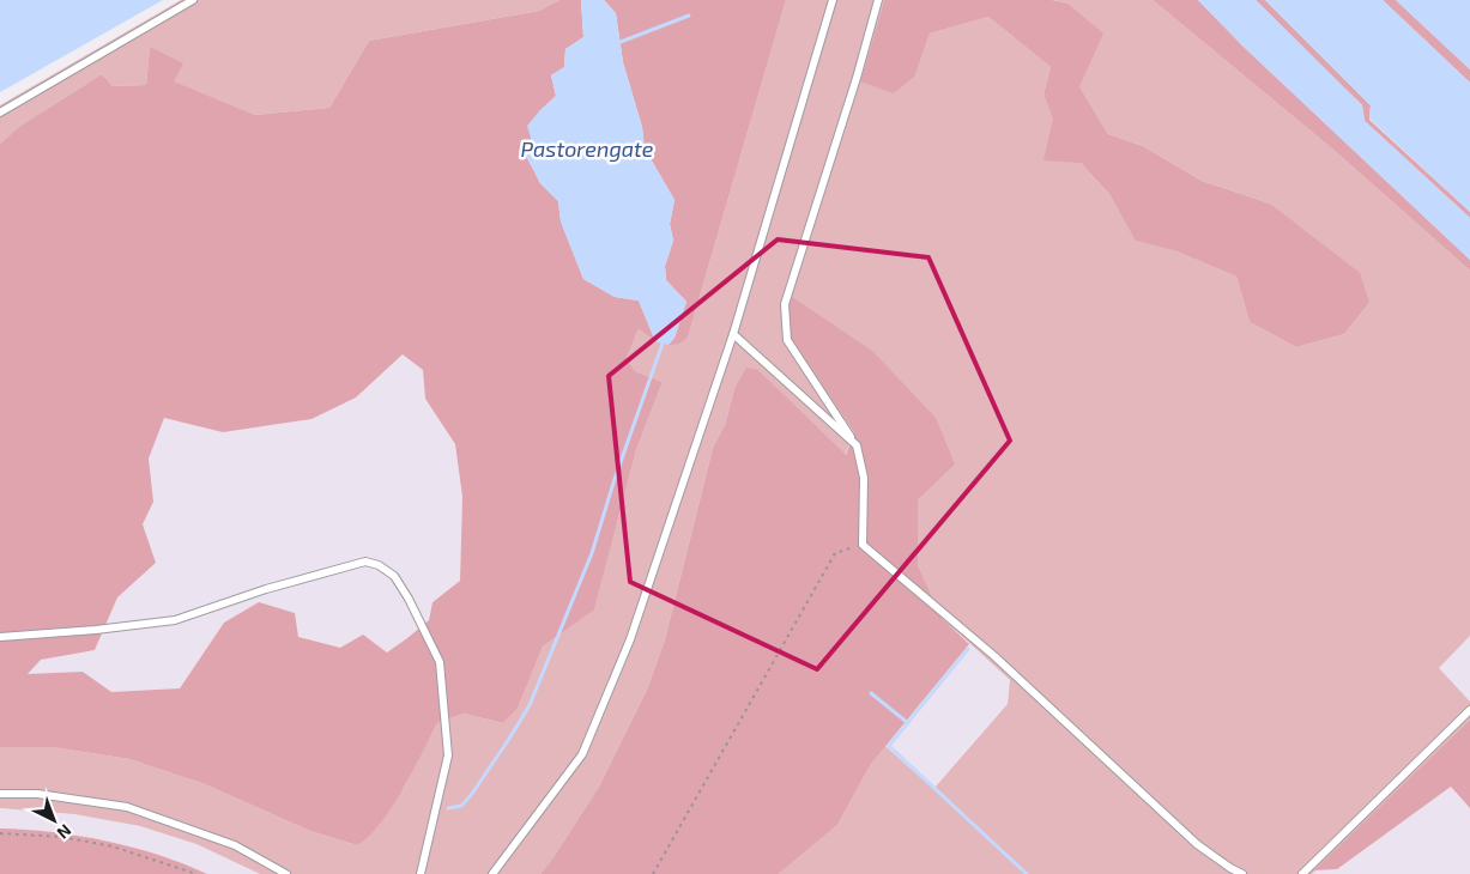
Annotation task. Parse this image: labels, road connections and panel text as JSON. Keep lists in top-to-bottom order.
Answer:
{
  "water": ["Pastorengate"],
  "north": "bottom right"
}
